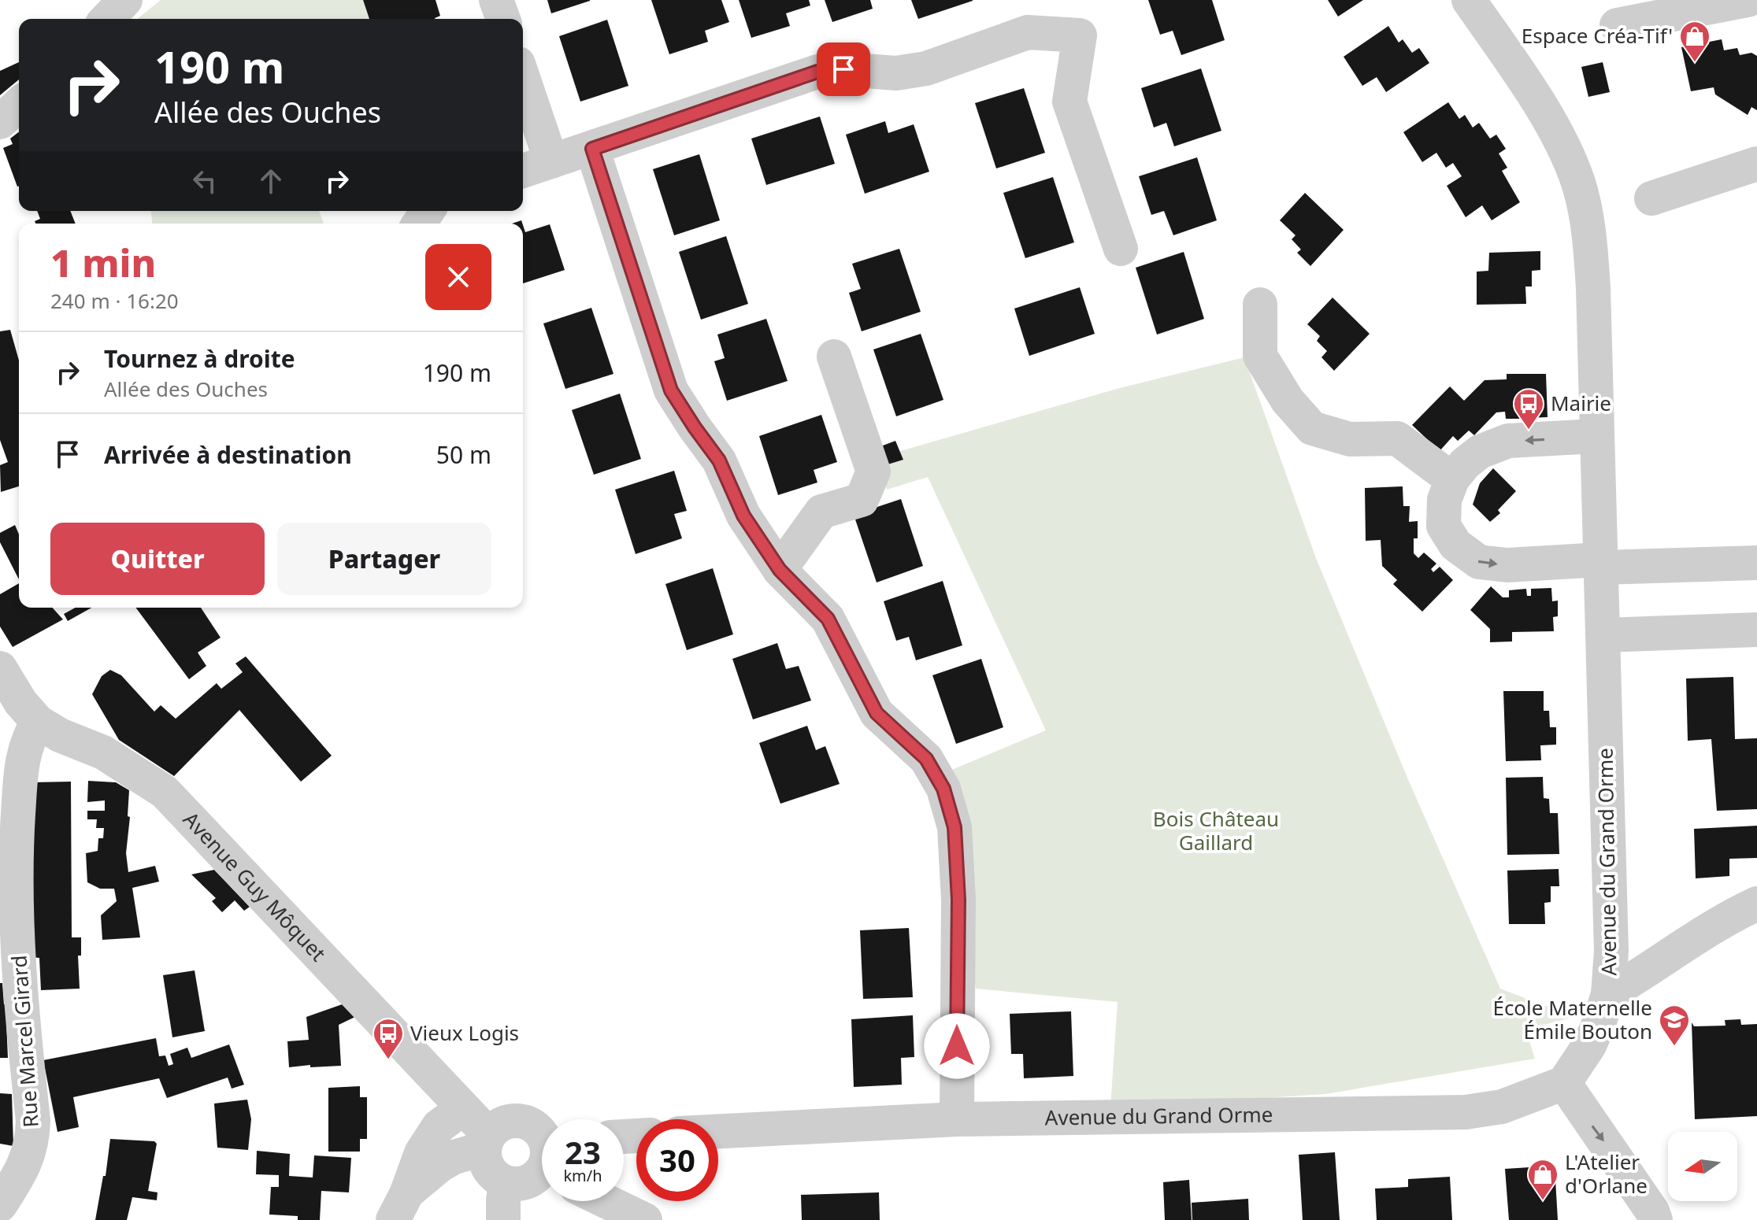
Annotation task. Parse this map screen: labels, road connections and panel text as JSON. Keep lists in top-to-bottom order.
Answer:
{
  "streets": {
    "street": ["Avenue du Grand Orme", "Avenue Guy Môquet", "Rue Marcel Girard"]
  },
  "crossings": [
    ["Avenue Guy Môquet", "Rue Marcel Girard"]
  ],
  "parks": ["Bois Château Gaillard"],
  "places": {
    "shop": ["Espace Créa-Tif'", "L'Atelier d'Orlane"],
    "bus stop": ["Mairie", "Vieux Logis"],
    "school or university": ["École Maternelle Émile Bouton"]
  },
  "north": "left",
  "page": {
    "turn": ["190 m", "Allée des Ouches"],
    "heading": ["1 min", "240 m · 16:20"],
    "list": [
      {
        "name": "Tournez à droite",
        "note": "Allée des Ouches",
        "value": "190 m"
      },
      {
        "name": "Arrivée à destination",
        "value": "50 m"
      }
    ],
    "buttons": ["Quitter", "Partager"],
    "speed": "23 km/h",
    "limit": "30"
  }
}
